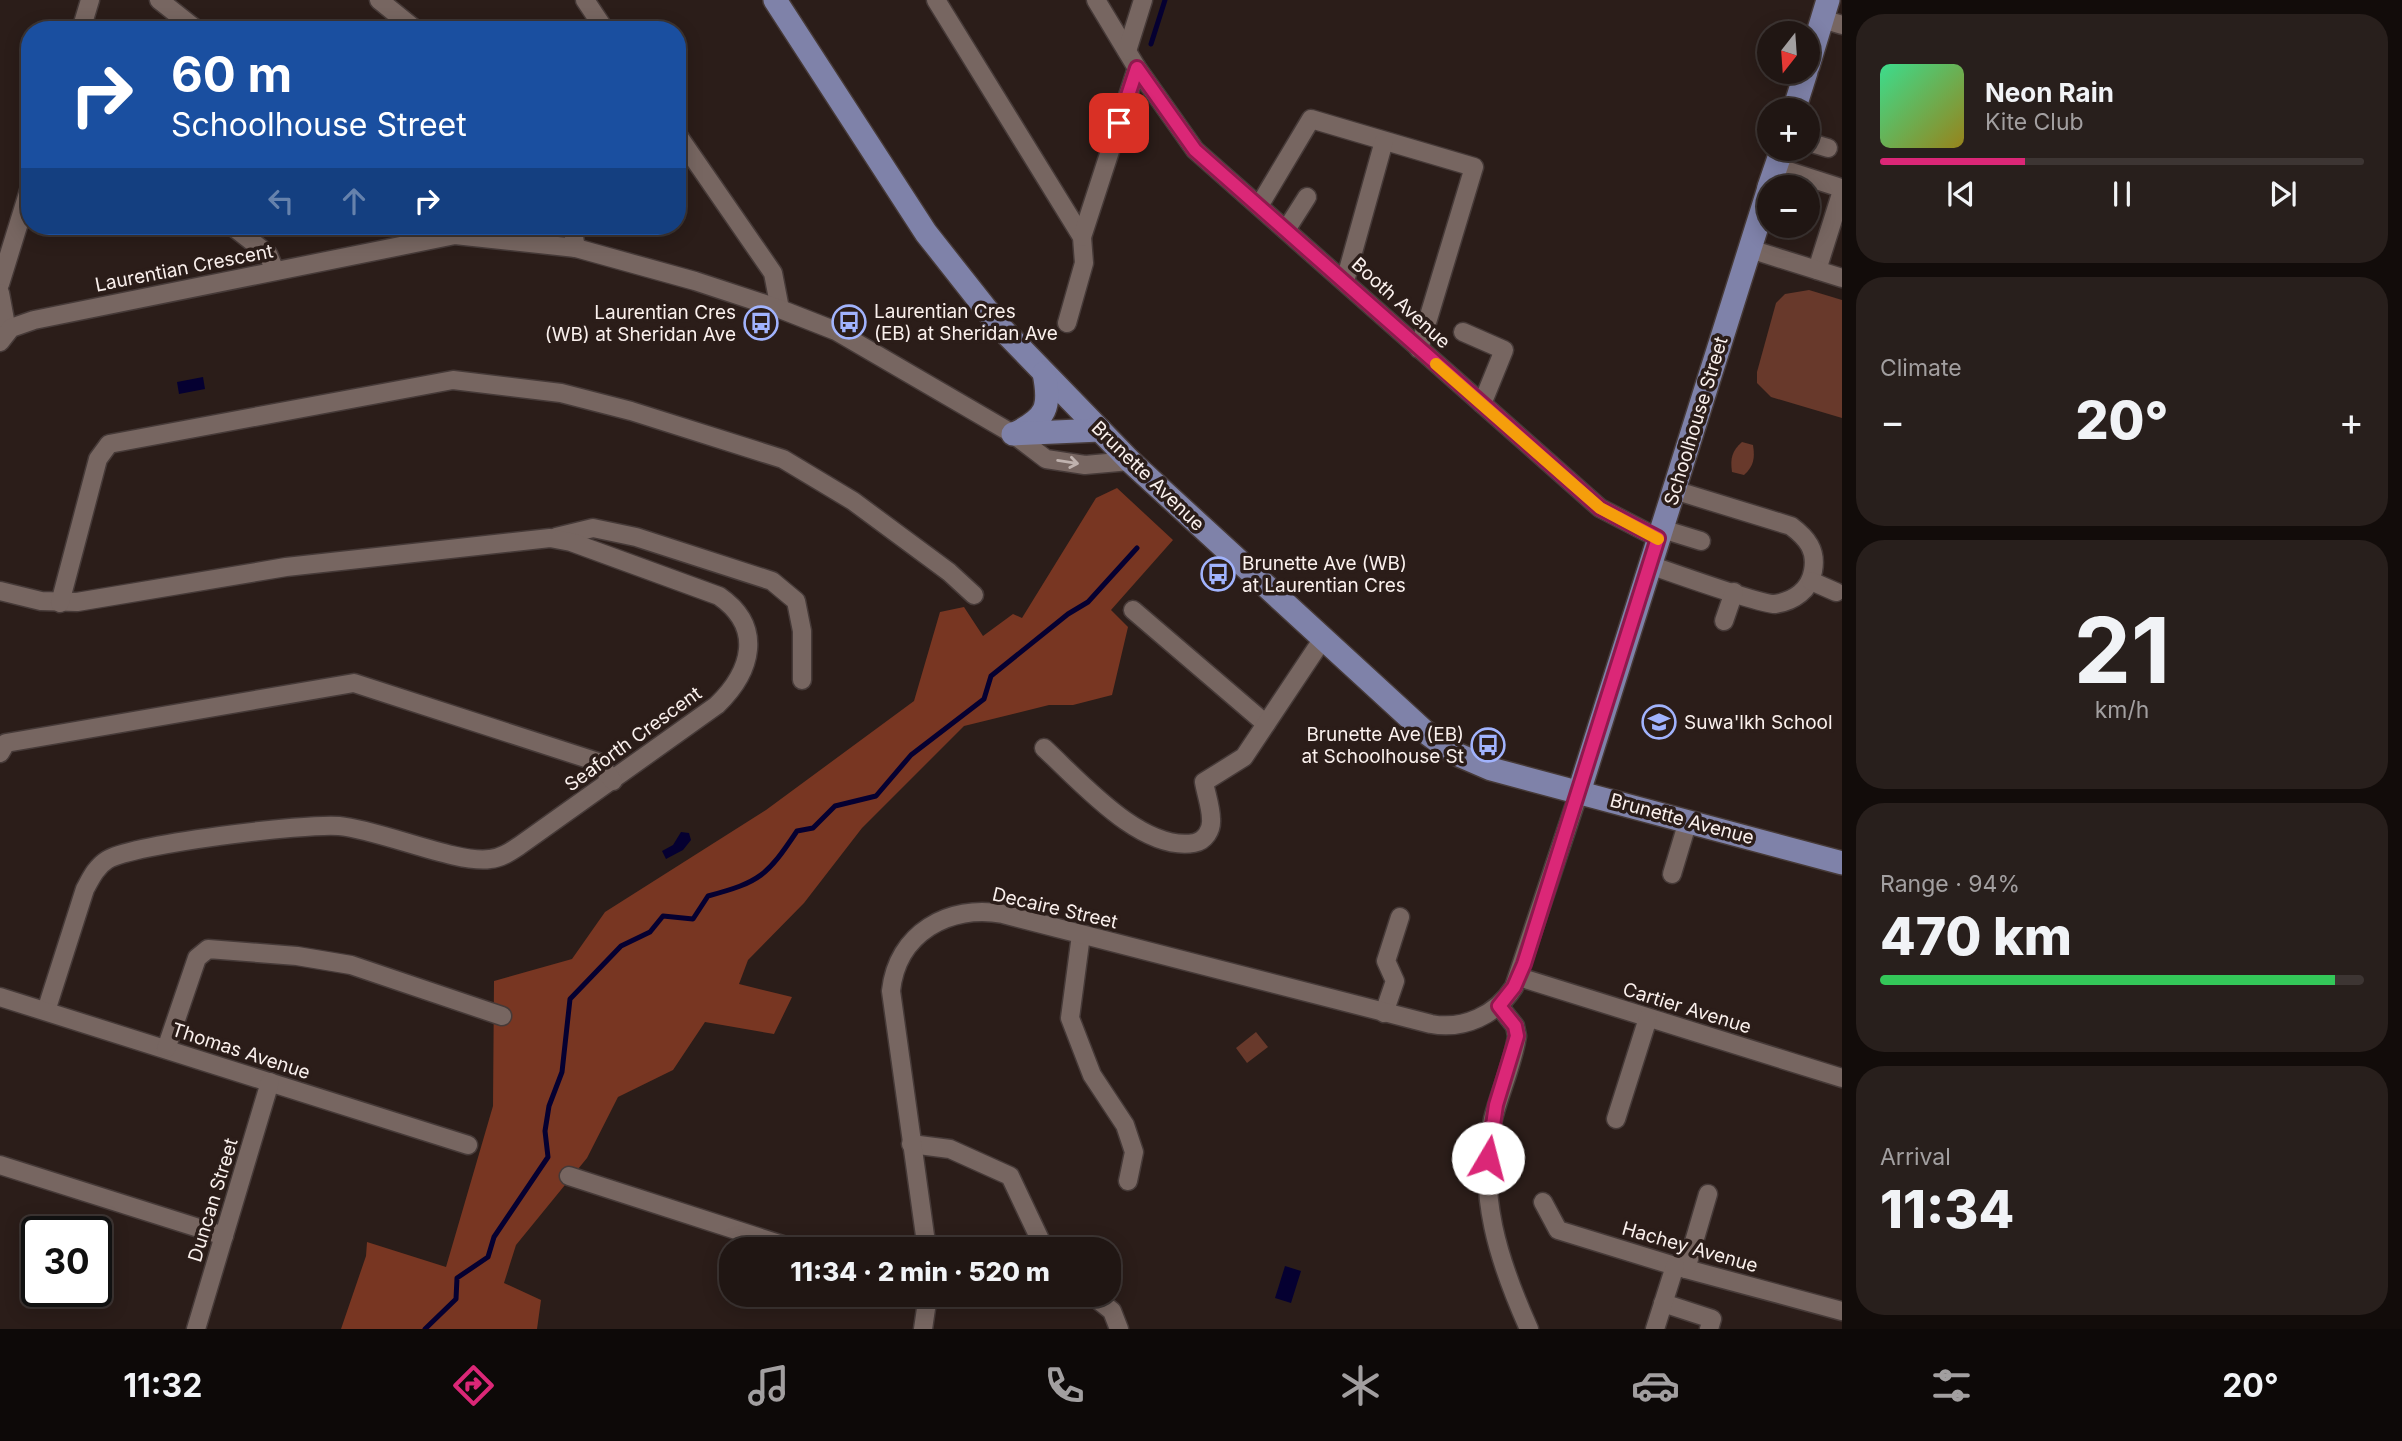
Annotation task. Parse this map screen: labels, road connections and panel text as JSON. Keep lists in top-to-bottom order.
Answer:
{
  "streets": {
    "main road": ["Schoolhouse Street", "Brunette Avenue"],
    "street": [
      "Laurentian Crescent",
      "Booth Avenue",
      "Seaforth Crescent",
      "Decaire Street",
      "Cartier Avenue",
      "Thomas Avenue",
      "Duncan Street",
      "Hachey Avenue"
    ]
  },
  "crossings": [
    ["Laurentian Crescent", "Brunette Avenue"],
    ["Booth Avenue", "Schoolhouse Street"],
    ["Schoolhouse Street", "Brunette Avenue"],
    ["Schoolhouse Street", "Decaire Street"],
    ["Schoolhouse Street", "Cartier Avenue"],
    ["Seaforth Crescent", "Thomas Avenue"],
    ["Thomas Avenue", "Duncan Street"]
  ],
  "places": {
    "bus stop": [
      "Laurentian Cres (EB) at Sheridan Ave",
      "Laurentian Cres (WB) at Sheridan Ave",
      "Brunette Ave (WB) at Laurentian Cres",
      "Brunette Ave (EB) at Schoolhouse St"
    ],
    "school or university": ["Suwa'lkh School"]
  },
  "north": "bottom",
  "page": {
    "map_buttons": ["+", "−"],
    "turn": ["60 m", "Schoolhouse Street"],
    "song": ["Neon Rain", "Kite Club"],
    "tile": [
      "Climate",
      ["21", "km/h"],
      ["Range · 94%", "470 km"],
      ["Arrival", "11:34"]
    ],
    "heat": ["−", "20°", "+"],
    "limit": "30",
    "trip": "11:34 · 2 min · 520 m",
    "tabs": ["11:32", "20°"]
  }
}
